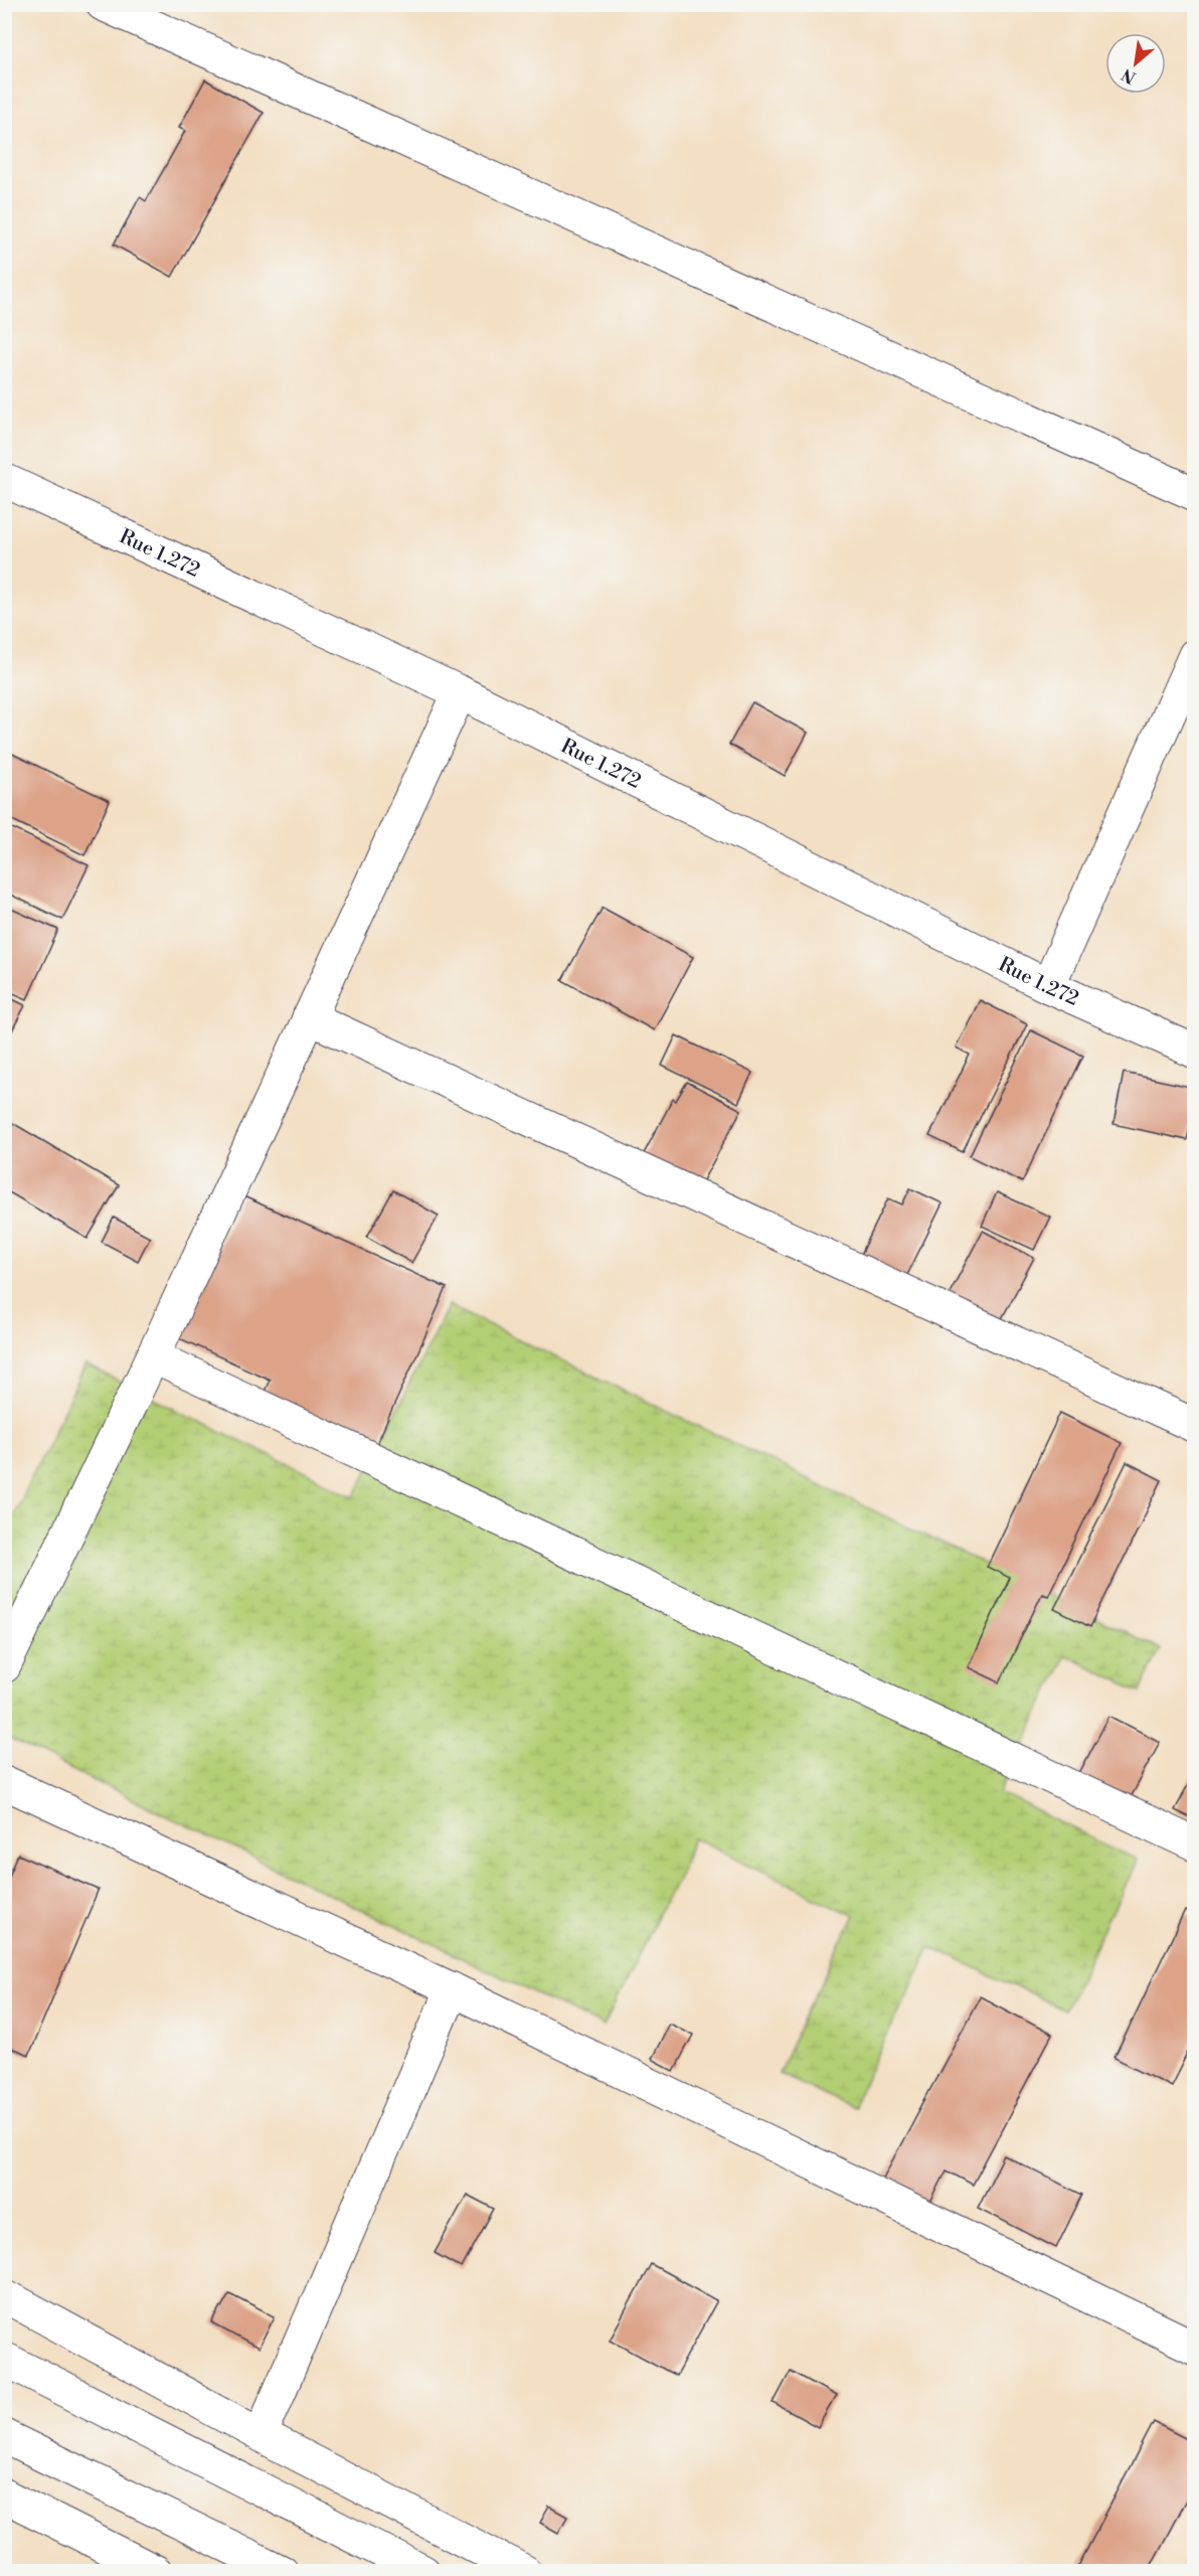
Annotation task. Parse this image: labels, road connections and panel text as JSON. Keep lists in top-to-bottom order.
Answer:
{
  "streets": {
    "street": ["Rue 1.272"]
  },
  "north": "bottom left"
}
